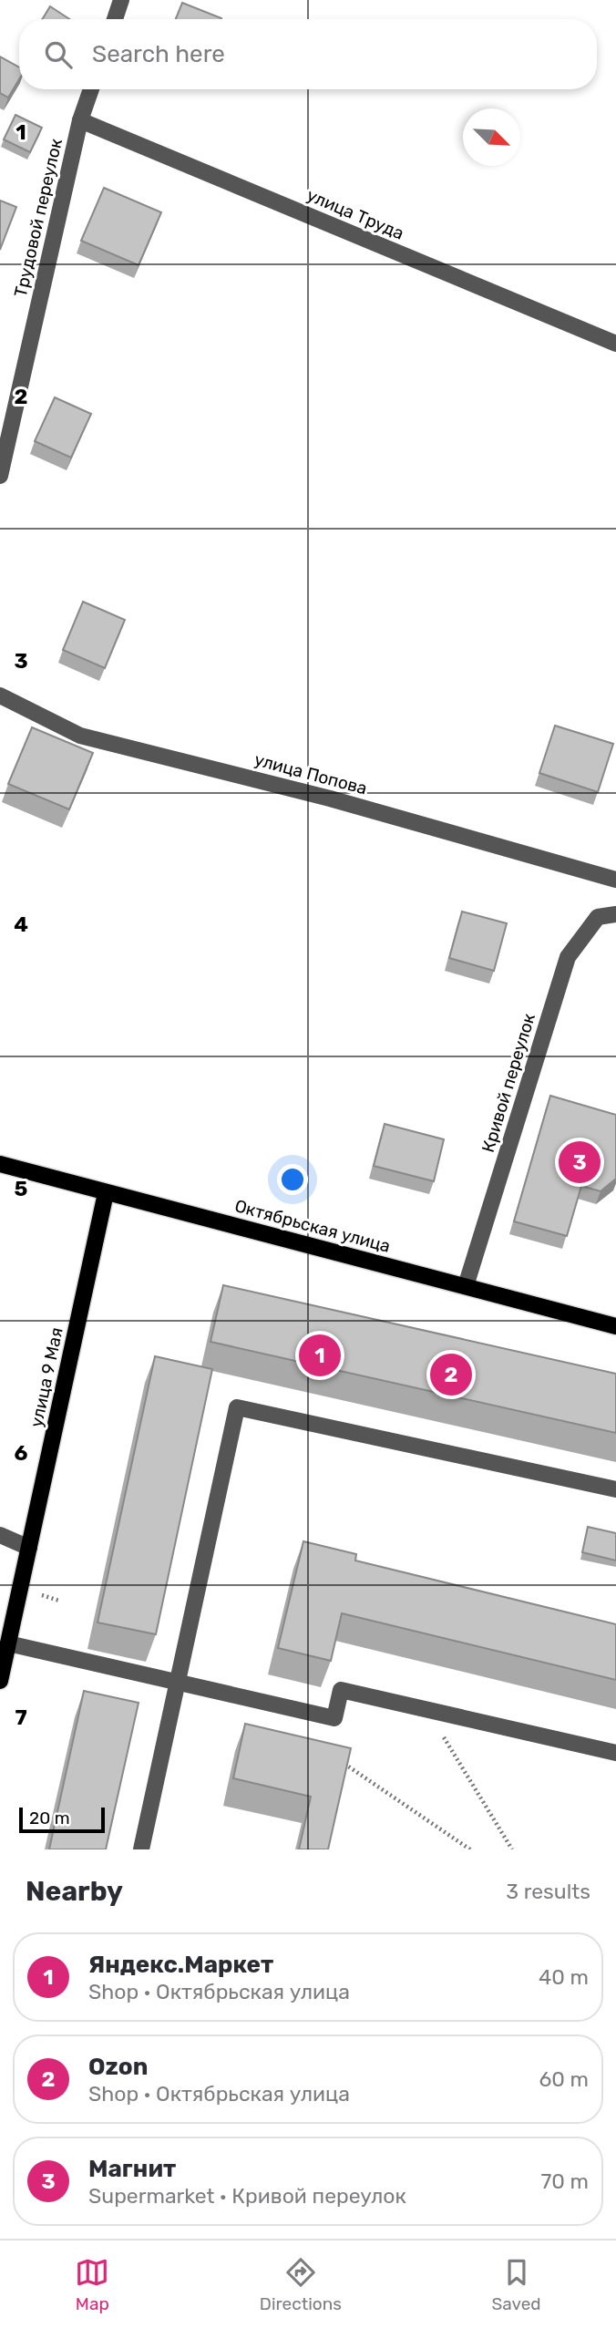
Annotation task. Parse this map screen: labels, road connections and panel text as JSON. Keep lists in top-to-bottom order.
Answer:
{
  "streets": {
    "main road": ["Октябрьская улица", "улица 9 Мая"],
    "street": [
      "улица Труда",
      "Трудовой переулок",
      "улица Попова",
      "Кривой переулок"
    ]
  },
  "crossings": [
    ["улица Труда", "Трудовой переулок"],
    ["Кривой переулок", "Октябрьская улица"],
    ["Октябрьская улица", "улица 9 Мая"]
  ],
  "scale_bar": "20 m",
  "north": "bottom right",
  "page": {
    "search": "Search here",
    "pins": ["3", "1", "2"],
    "scale": "20 m",
    "heading": ["Nearby", "3 results"],
    "list": [
      {
        "mark": "1",
        "name": "Яндекс.Маркет",
        "note": "Shop · Октябрьская улица",
        "value": "40 m"
      },
      {
        "mark": "2",
        "name": "Ozon",
        "note": "Shop · Октябрьская улица",
        "value": "60 m"
      },
      {
        "mark": "3",
        "name": "Магнит",
        "note": "Supermarket · Кривой переулок",
        "value": "70 m"
      }
    ],
    "nav": ["Map", "Directions", "Saved"]
  },
  "grid": {
    "rows": [
      "1",
      "2",
      "3",
      "4",
      "5",
      "6",
      "7"
    ]
  }
}
